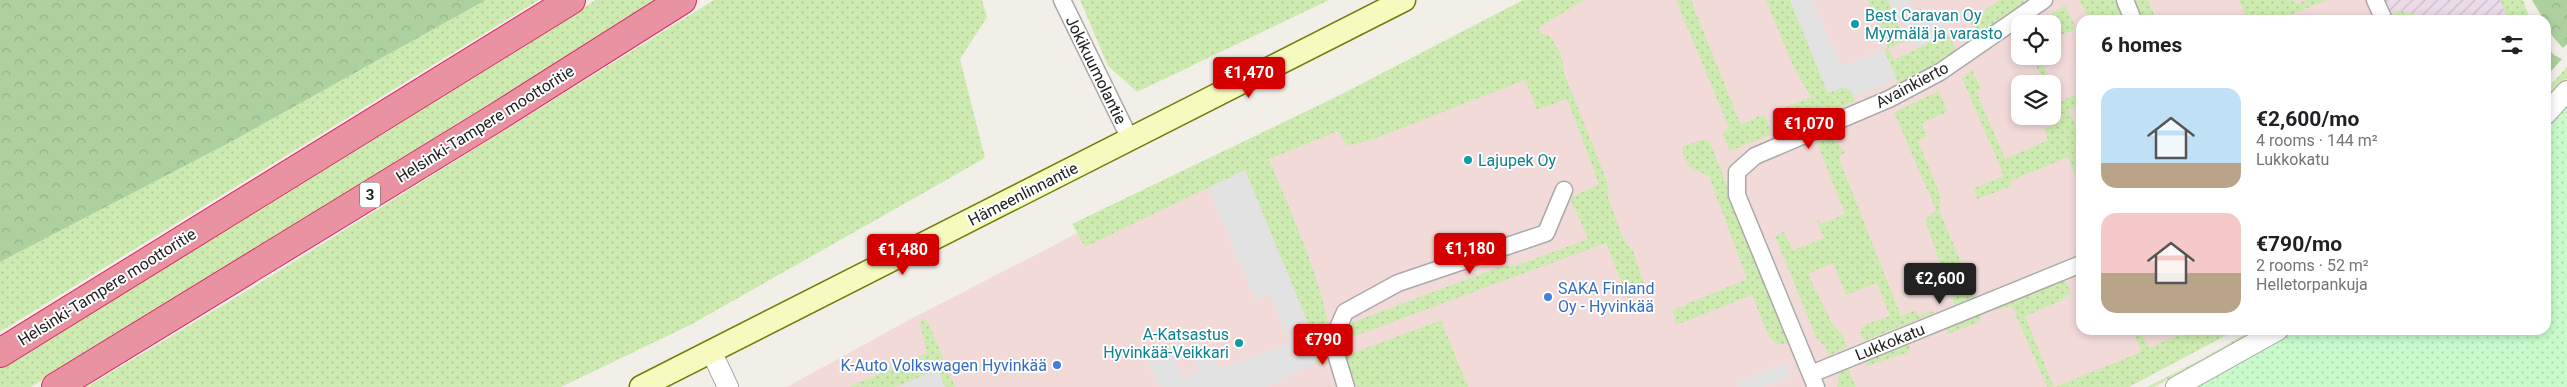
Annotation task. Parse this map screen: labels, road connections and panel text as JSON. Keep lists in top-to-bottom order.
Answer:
{
  "streets": {
    "highway": ["Helsinki-Tampere moottoritie", "3"],
    "main road": ["Hämeenlinnantie"],
    "street": ["Jokikuumolantie", "Avainkierto", "Lukkokatu"]
  },
  "crossings": [
    ["Jokikuumolantie", "Hämeenlinnantie"],
    ["Avainkierto", "Lukkokatu"]
  ],
  "places": [
    "Best Caravan Oy Myymälä ja varasto",
    "Lajupek Oy",
    "SAKA Finland Oy - Hyvinkää",
    "A-Katsastus Hyvinkää-Veikkari",
    "K-Auto Volkswagen Hyvinkää"
  ],
  "page": {
    "heading": "6 homes",
    "price": [
      "€1,470",
      "€1,070",
      "€1,180",
      "€1,480",
      "€2,600",
      "€790"
    ],
    "list": [
      {
        "name": "€2,600/mo",
        "note": "4 rooms · 144 m² · Lukkokatu"
      },
      {
        "name": "€790/mo",
        "note": "2 rooms · 52 m² · Helletorpankuja"
      }
    ]
  }
}
